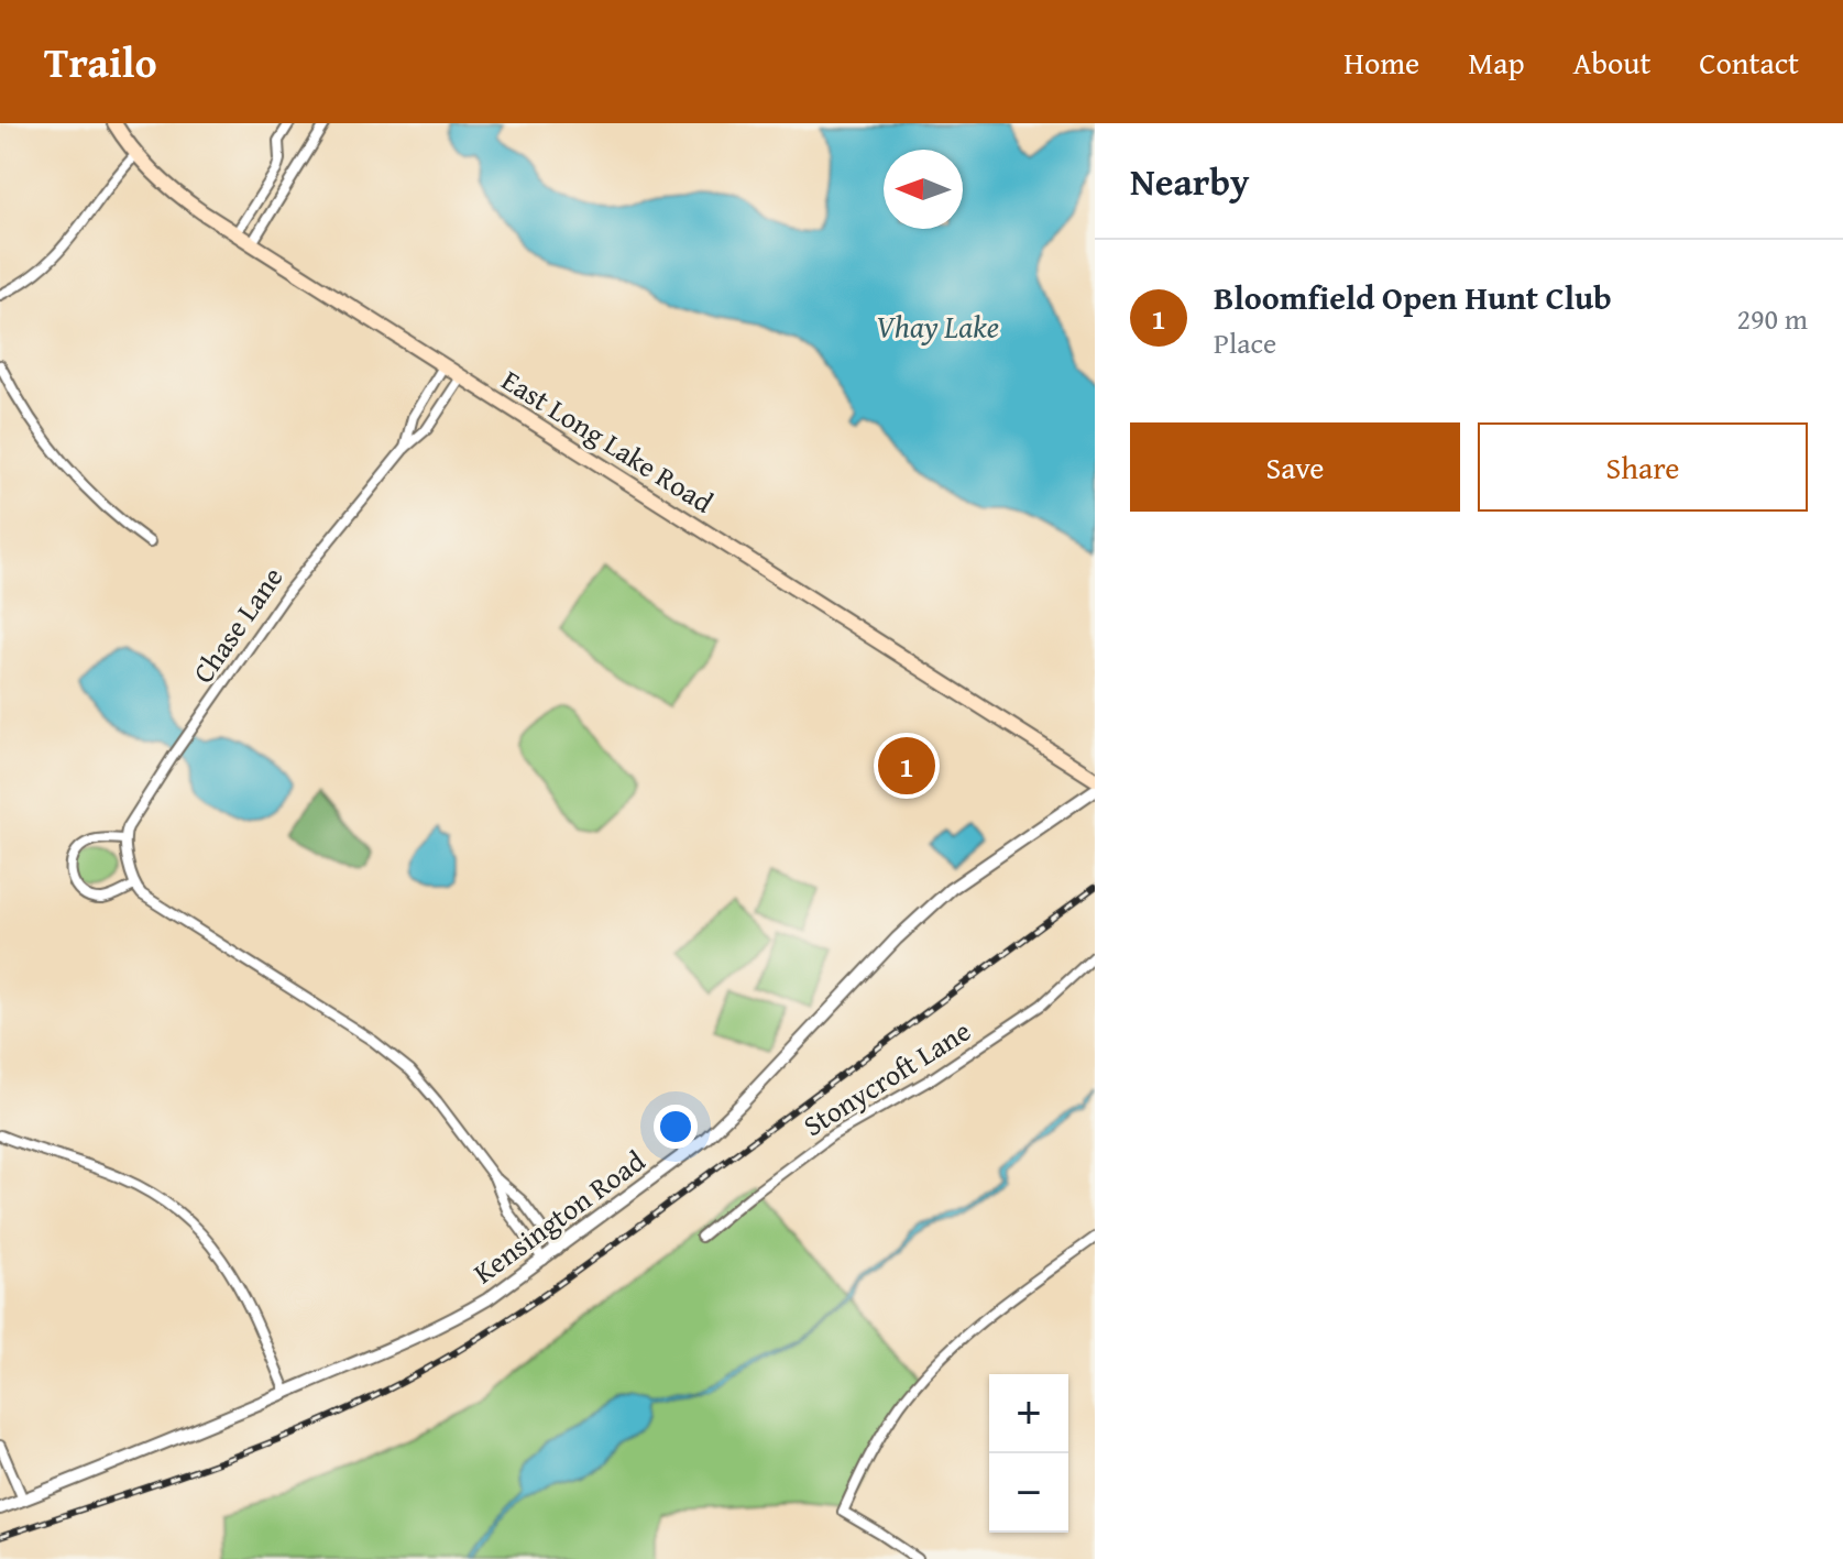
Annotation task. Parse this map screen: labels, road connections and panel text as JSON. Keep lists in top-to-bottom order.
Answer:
{
  "streets": {
    "main road": ["East Long Lake Road"],
    "street": ["Chase Lane", "Stonycroft Lane", "Kensington Road"]
  },
  "crossings": [
    ["East Long Lake Road", "Chase Lane"]
  ],
  "water": ["Vhay Lake"],
  "north": "left",
  "page": {
    "header": "Trailo",
    "nav": [
      "Home",
      "Map",
      "About",
      "Contact"
    ],
    "heading": "Nearby",
    "list": [
      {
        "mark": "1",
        "name": "Bloomfield Open Hunt Club",
        "note": "Place",
        "value": "290 m"
      }
    ],
    "buttons": ["Save", "Share"],
    "pins": "1",
    "map_buttons": ["+", "−"]
  }
}
